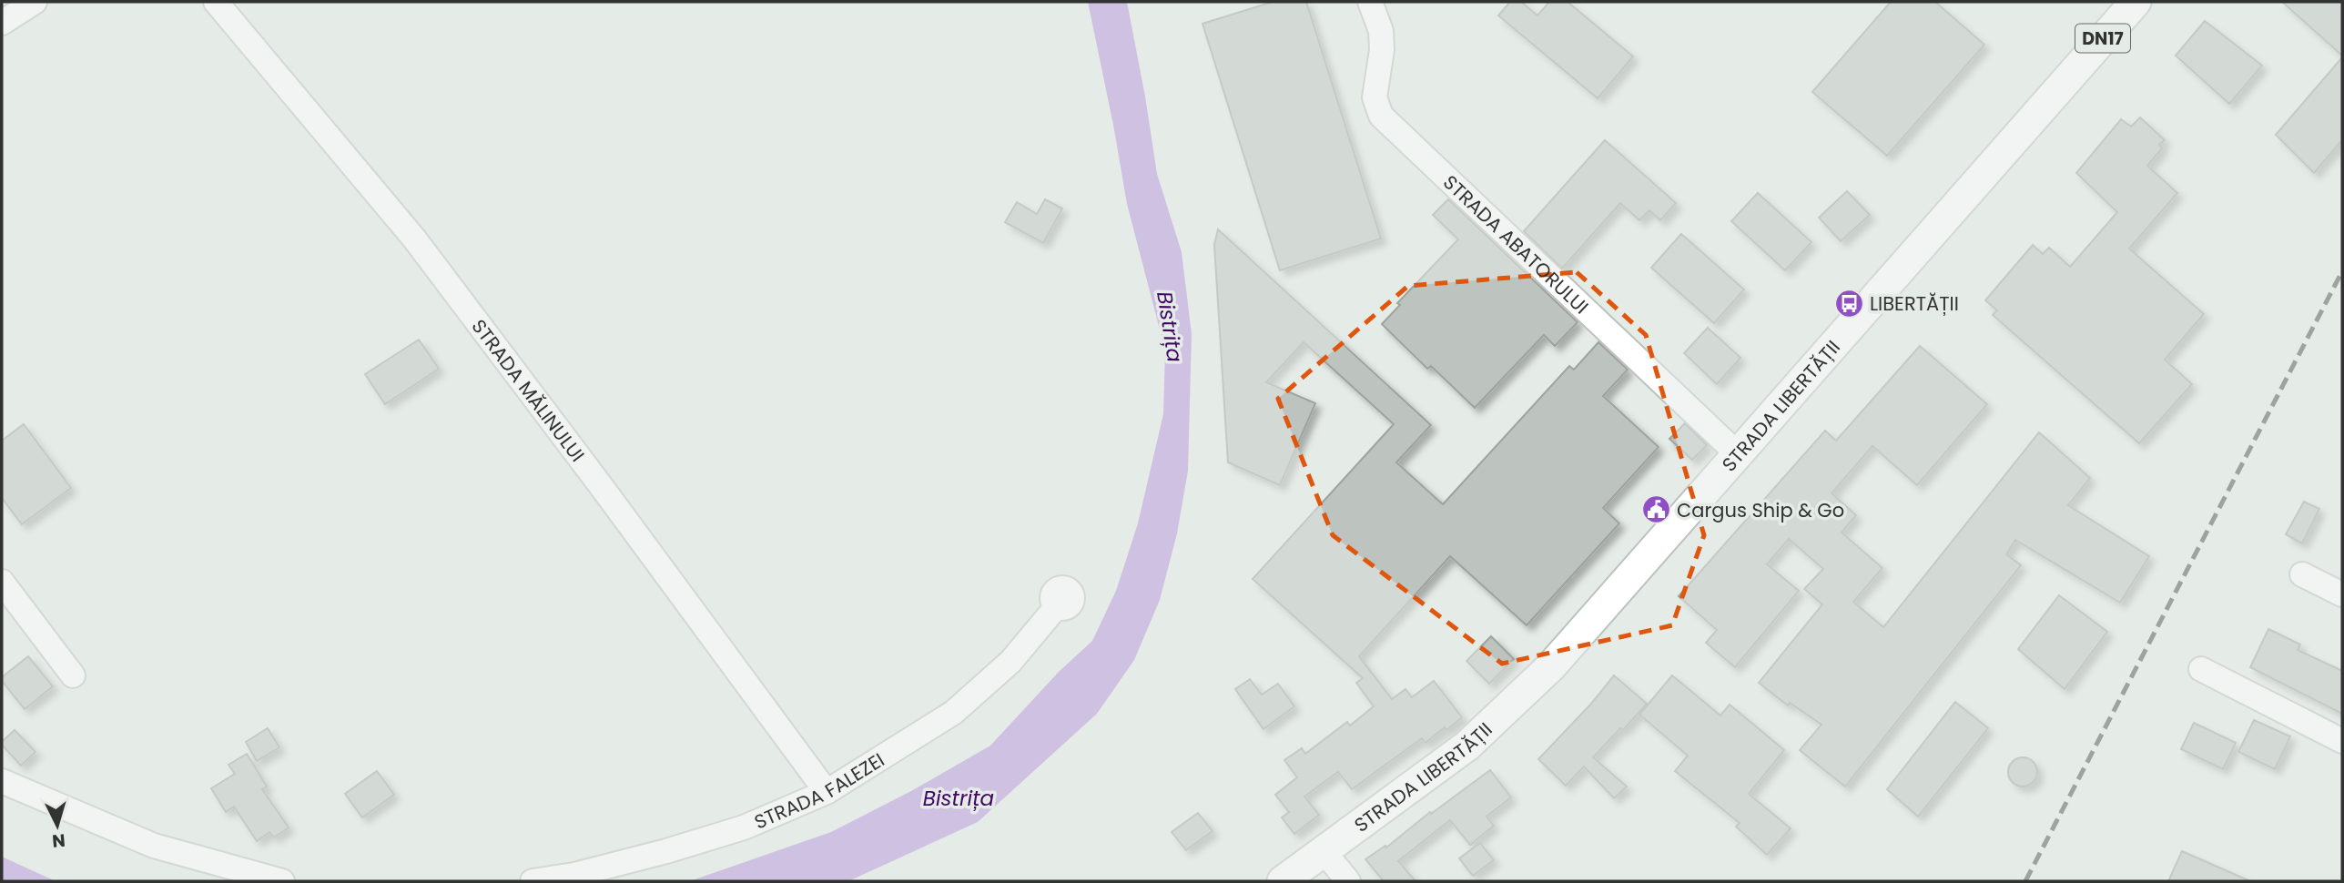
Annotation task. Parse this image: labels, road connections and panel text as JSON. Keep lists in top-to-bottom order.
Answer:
{
  "streets": {
    "main road": ["DN17", "STRADA LIBERTĂȚII"],
    "street": ["STRADA ABATORULUI", "STRADA MĂLINULUI", "STRADA FALEZEI"]
  },
  "crossings": [
    ["STRADA ABATORULUI", "STRADA LIBERTĂȚII"],
    ["STRADA MĂLINULUI", "STRADA FALEZEI"]
  ],
  "water": ["Bistrița"],
  "places": {
    "bus stop": ["LIBERTĂȚII"],
    "public building": ["Cargus Ship & Go"]
  },
  "north": "bottom"
}
